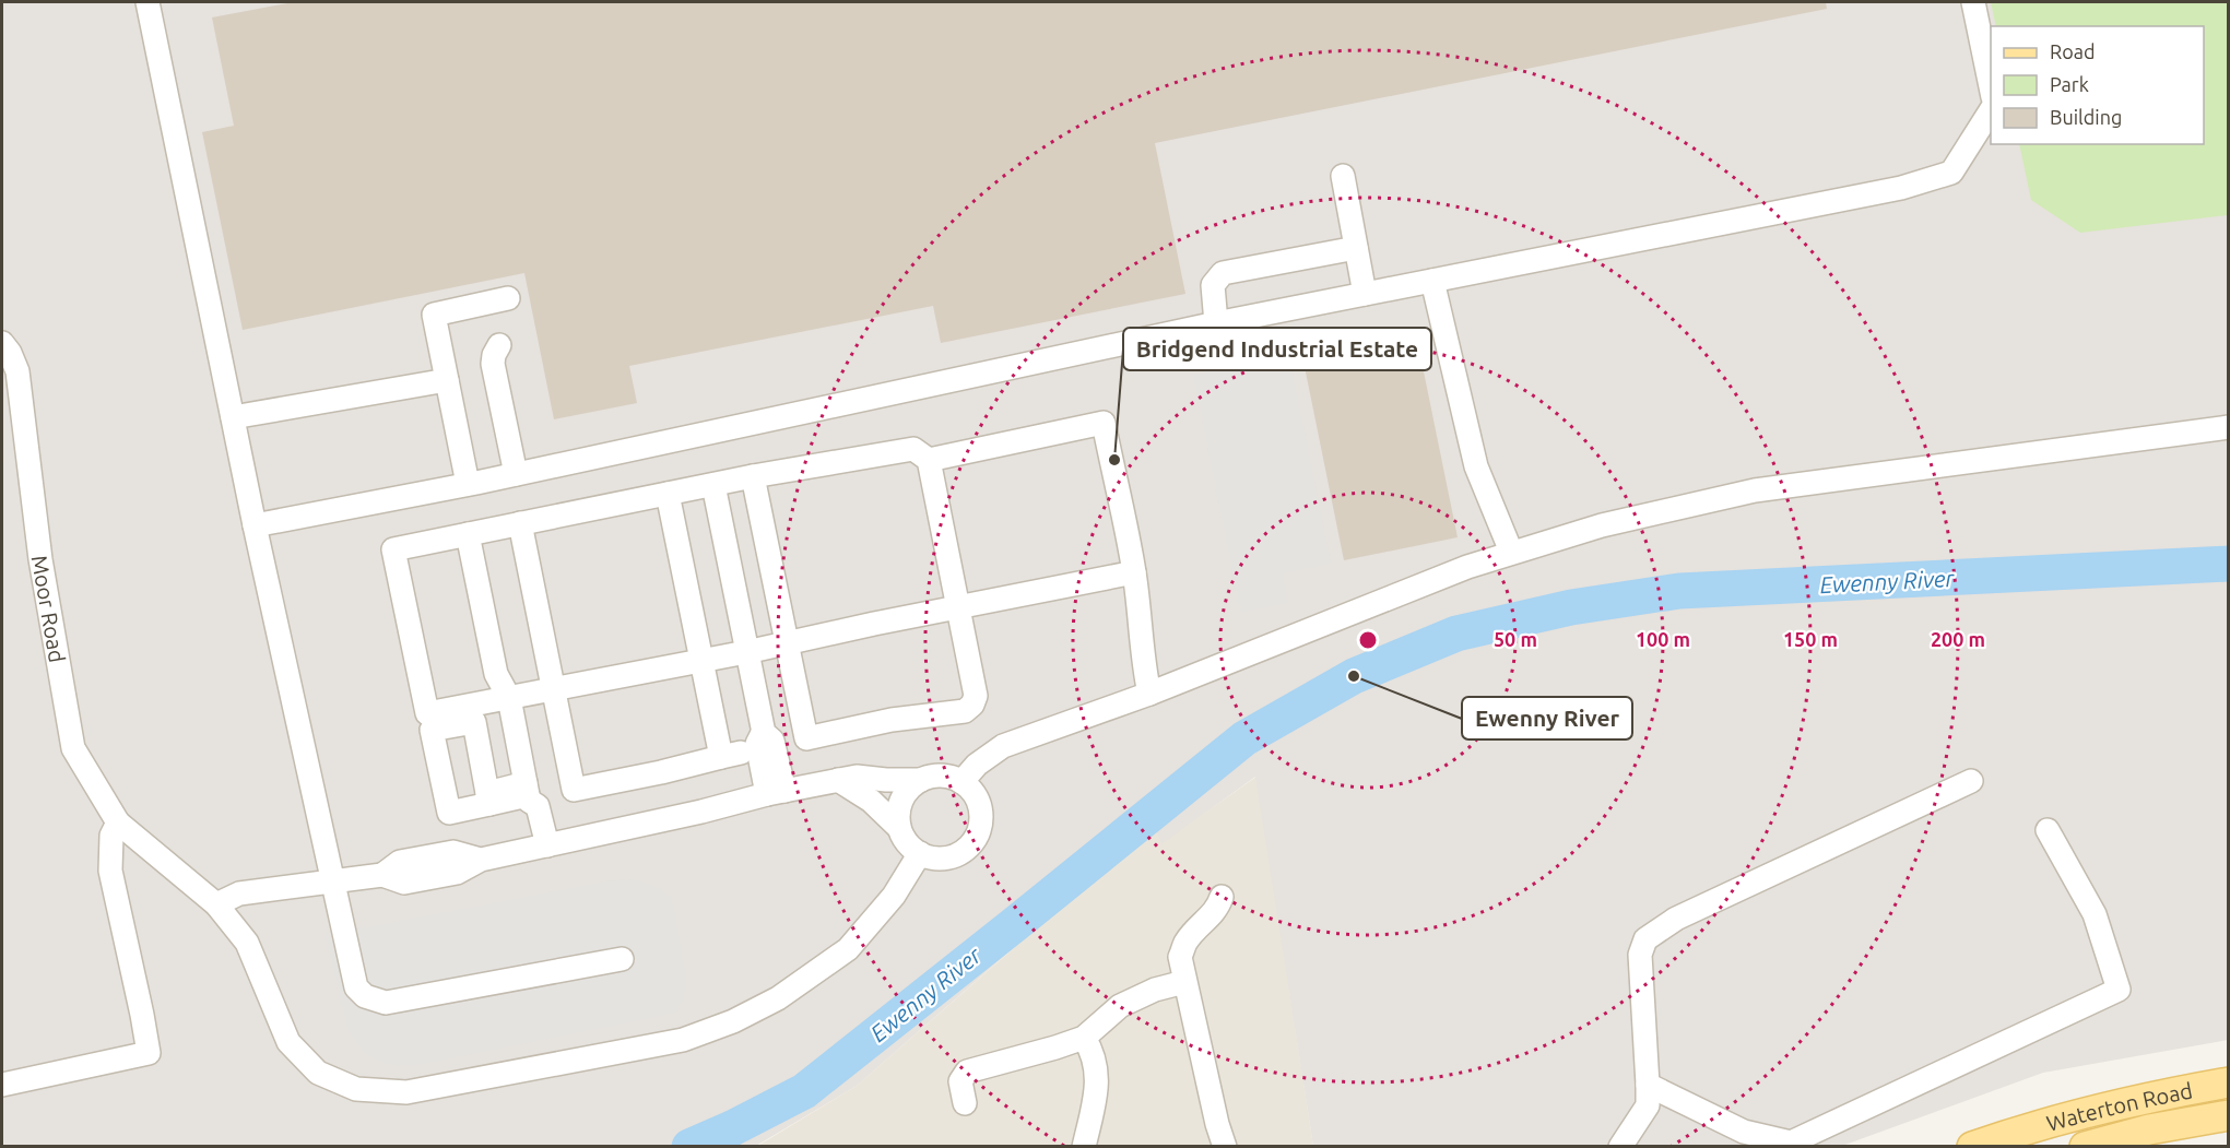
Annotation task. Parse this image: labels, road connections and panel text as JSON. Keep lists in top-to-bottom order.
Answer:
{
  "streets": {
    "main road": ["Waterton Road"],
    "street": ["Moor Road"]
  },
  "water": ["Ewenny River"],
  "places": ["Bridgend Industrial Estate", "Ewenny River"],
  "legend": ["Road", "Park", "Building"],
  "rings": [
    "50 m",
    "100 m",
    "150 m",
    "200 m"
  ]
}
